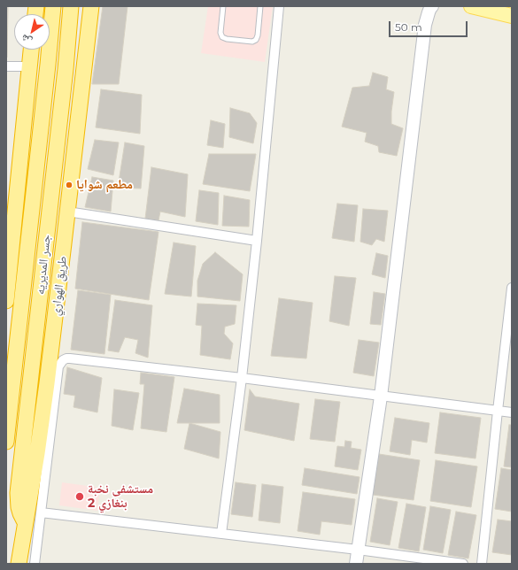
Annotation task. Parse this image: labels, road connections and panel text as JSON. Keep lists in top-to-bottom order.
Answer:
{
  "streets": {
    "highway": ["جسر المديريه", "طريق الهواري"]
  },
  "crossings": [
    ["جسر المديريه", "طريق الهواري"]
  ],
  "places": ["مطعم شوايا", "مستشفى نخبة بنغازي 2"],
  "scale_bar": "50 m",
  "north": "bottom left"
}
